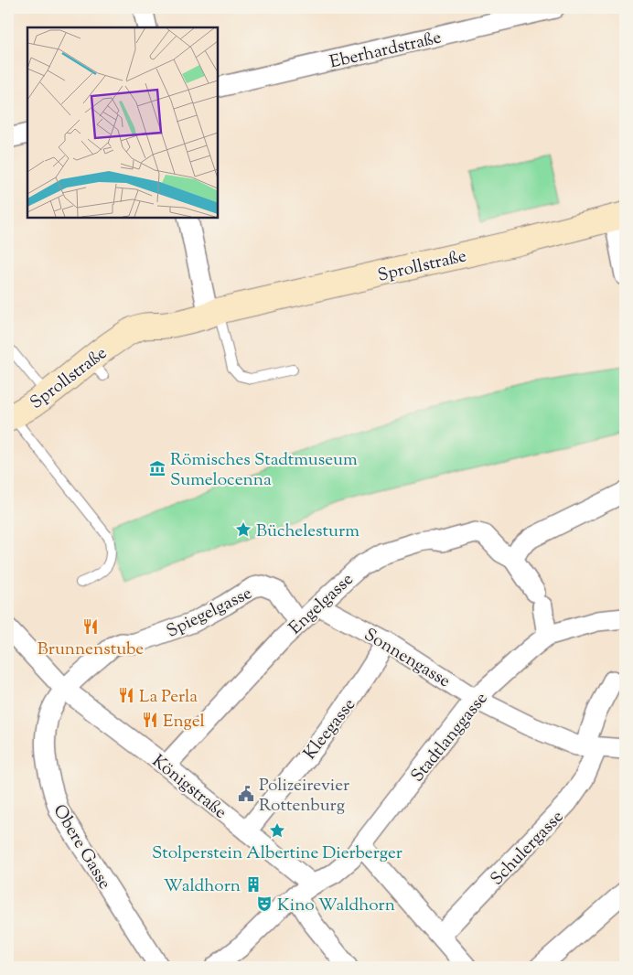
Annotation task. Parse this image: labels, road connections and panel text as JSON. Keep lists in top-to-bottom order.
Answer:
{
  "streets": {
    "main road": ["Sprollstraße"],
    "street": [
      "Eberhardstraße",
      "Engelgasse",
      "Spiegelgasse",
      "Sonnengasse",
      "Kleegasse",
      "Stadtlanggasse",
      "Königstraße",
      "Obere Gasse",
      "Schulergasse"
    ]
  },
  "crossings": [
    ["Engelgasse", "Spiegelgasse"],
    ["Engelgasse", "Sonnengasse"],
    ["Engelgasse", "Stadtlanggasse"],
    ["Engelgasse", "Königstraße"],
    ["Spiegelgasse", "Königstraße"],
    ["Spiegelgasse", "Obere Gasse"],
    ["Sonnengasse", "Kleegasse"],
    ["Sonnengasse", "Stadtlanggasse"],
    ["Sonnengasse", "Schulergasse"],
    ["Kleegasse", "Königstraße"],
    ["Stadtlanggasse", "Königstraße"],
    ["Königstraße", "Obere Gasse"]
  ],
  "places": {
    "museum": ["Römisches Stadtmuseum Sumelocenna"],
    "place": ["Büchelesturm", "Stolperstein Albertine Dierberger"],
    "restaurant": ["Brunnenstube", "La Perla", "Engel"],
    "public building": ["Polizeirevier Rottenburg"],
    "building": ["Waldhorn"],
    "theatre": ["Kino Waldhorn"]
  }
}
